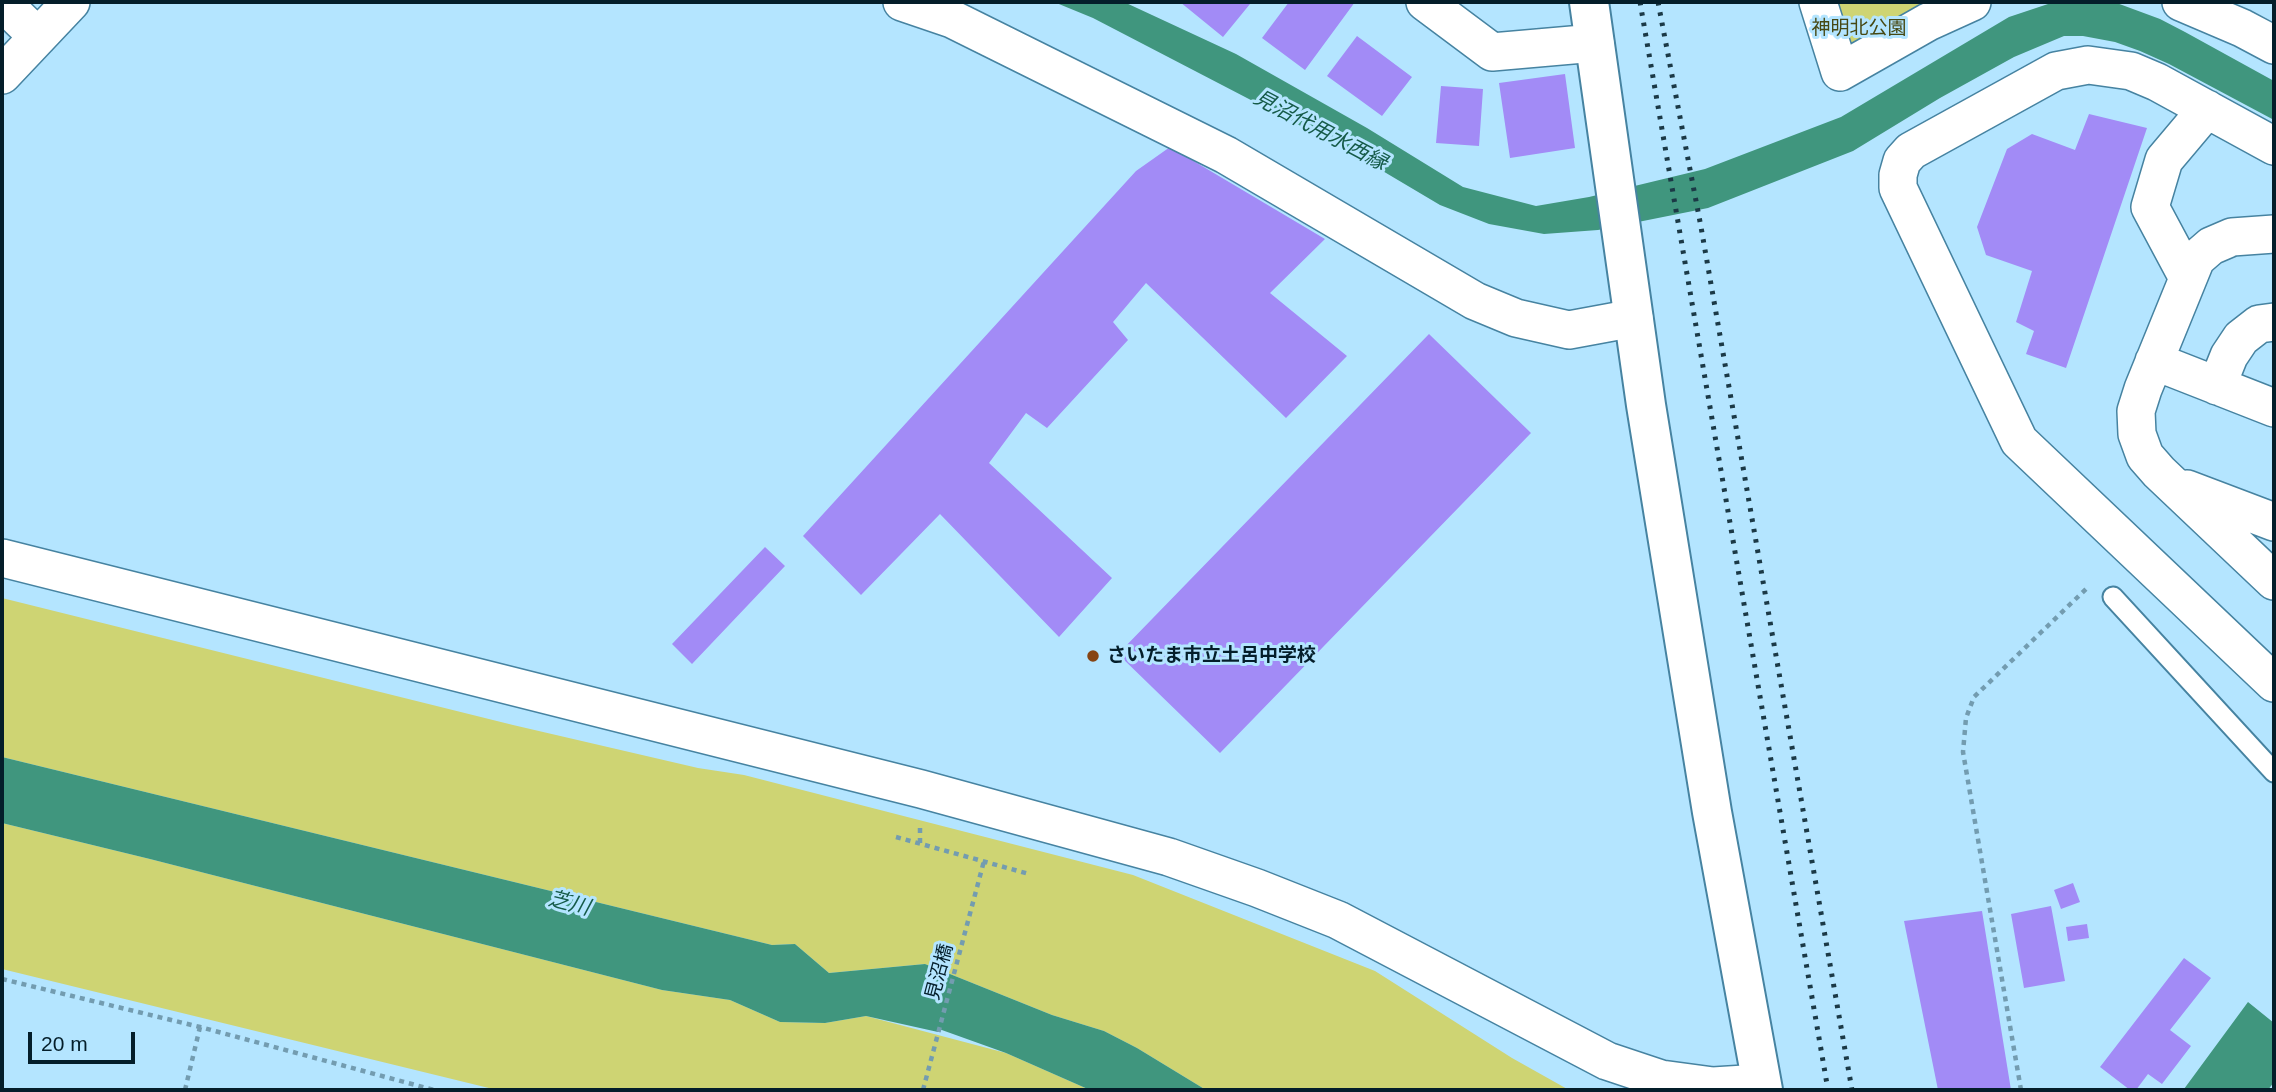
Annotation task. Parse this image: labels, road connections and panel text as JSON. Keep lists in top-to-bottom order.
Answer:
{
  "streets": {
    "path": ["見沼橋"]
  },
  "water": ["見沼代用水西縁", "芝川"],
  "parks": ["神明北公園"],
  "places": ["さいたま市立土呂中学校"],
  "scale_bar": "20 m"
}
